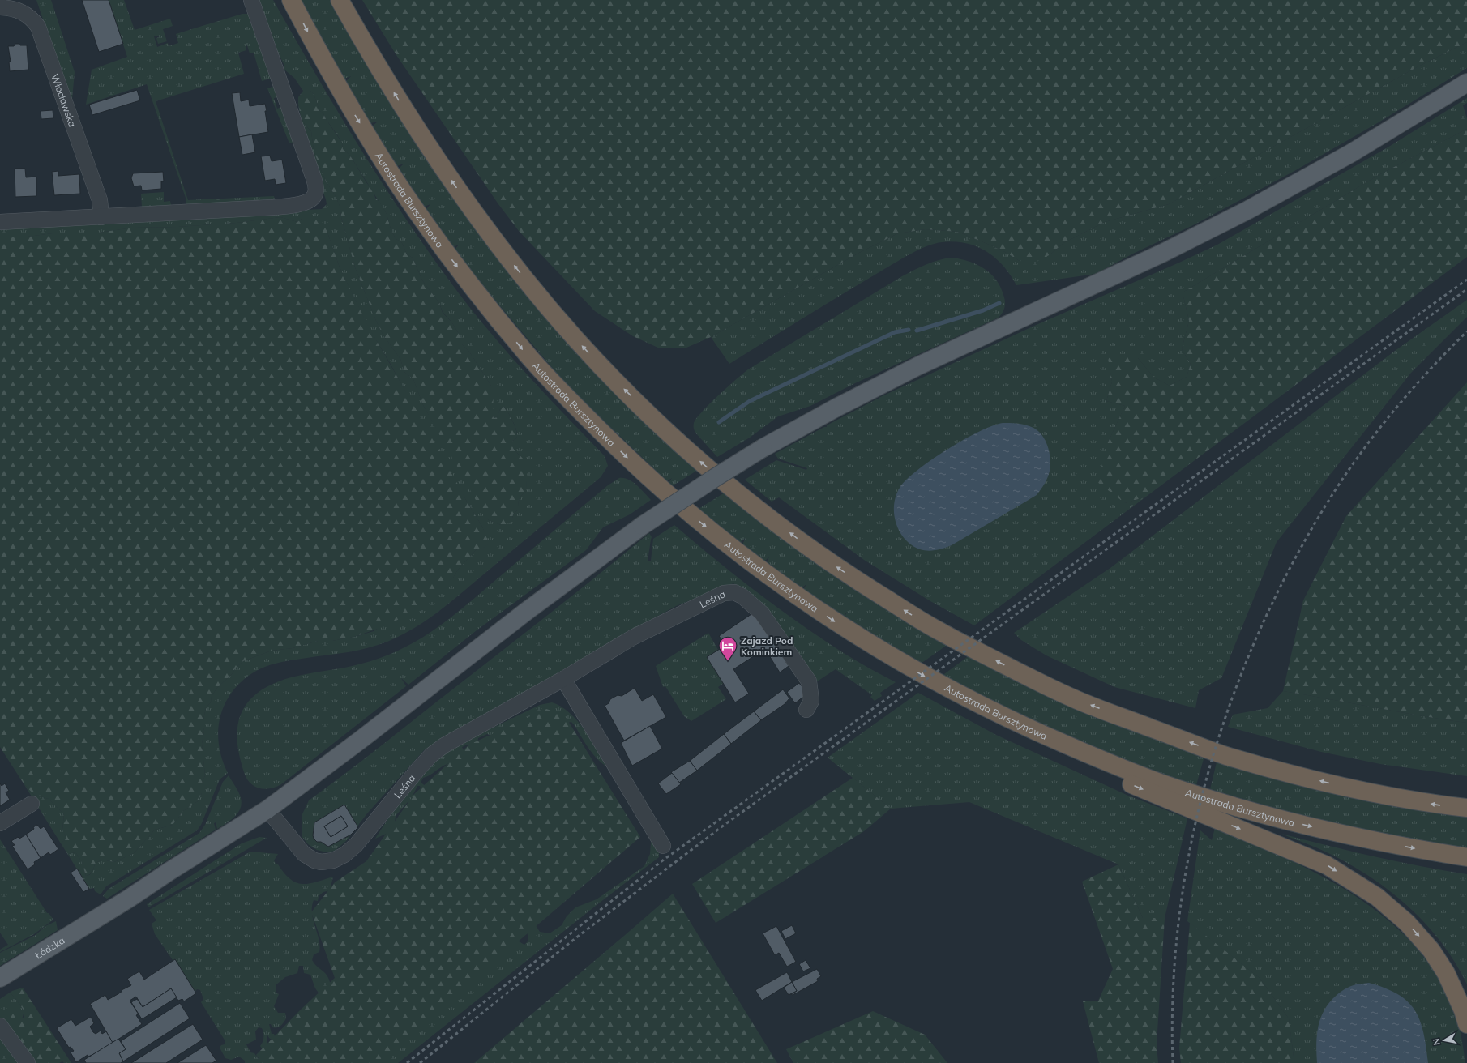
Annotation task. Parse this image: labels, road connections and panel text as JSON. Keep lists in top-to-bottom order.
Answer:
{
  "streets": {
    "highway": ["Autostrada Bursztynowa"],
    "main road": ["Łódzka"],
    "street": ["Włocławska", "Leśna"]
  },
  "crossings": [
    ["Leśna", "Łódzka"]
  ],
  "places": {
    "hotel": ["Zajazd Pod Kominkiem"]
  },
  "north": "left"
}
